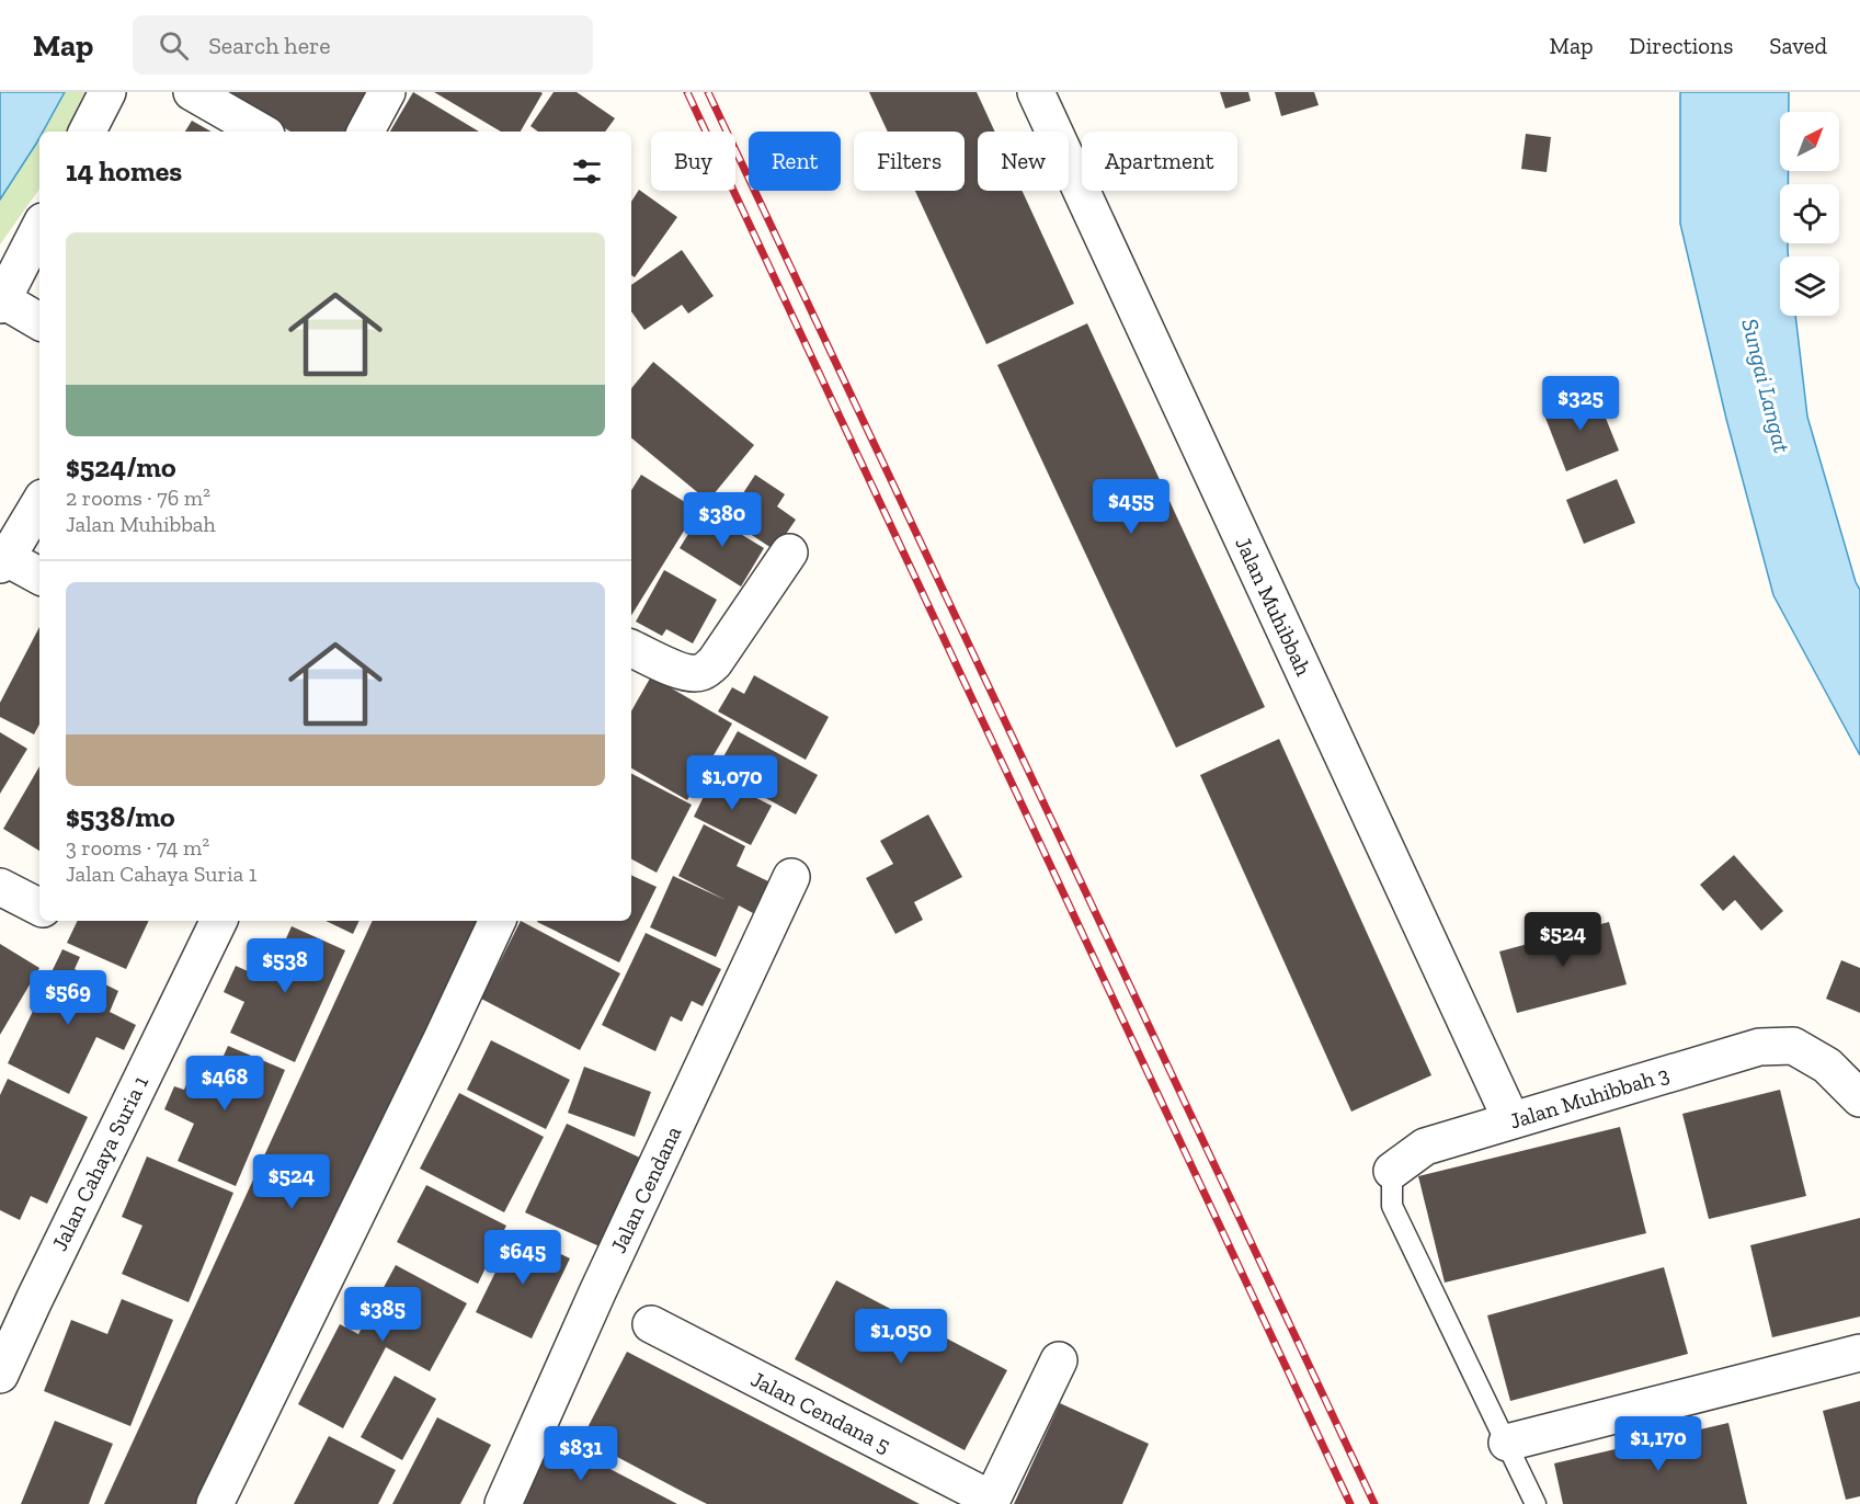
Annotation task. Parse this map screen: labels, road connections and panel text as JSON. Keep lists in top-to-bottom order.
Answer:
{
  "streets": {
    "street": [
      "Jalan Muhibbah",
      "Jalan Muhibbah 3",
      "Jalan Cahaya Suria 1",
      "Jalan Cendana",
      "Jalan Cendana 5"
    ]
  },
  "crossings": [
    ["Jalan Muhibbah", "Jalan Muhibbah 3"]
  ],
  "water": ["Sungai Langat"],
  "north": "top right",
  "page": {
    "header": "Map",
    "search": "Search here",
    "nav": ["Map", "Directions", "Saved"],
    "chip": [
      "Buy",
      "Rent",
      "Filters",
      "New",
      "Apartment"
    ],
    "heading": "14 homes",
    "list": [
      {
        "name": "$524/mo",
        "note": "2 rooms · 76 m² · Jalan Muhibbah"
      },
      {
        "name": "$538/mo",
        "note": "3 rooms · 74 m² · Jalan Cahaya Suria 1"
      }
    ],
    "price": [
      "$325",
      "$455",
      "$380",
      "$1,070",
      "$524",
      "$538",
      "$569",
      "$468",
      "$524",
      "$645",
      "$385",
      "$1,050",
      "$1,170",
      "$831"
    ]
  }
}
